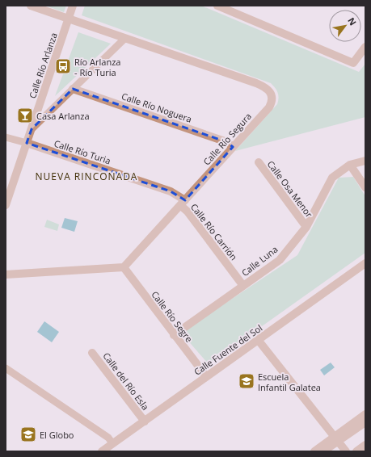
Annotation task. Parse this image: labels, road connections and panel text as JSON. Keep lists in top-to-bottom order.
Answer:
{
  "streets": {
    "street": [
      "Calle Río Arlanza",
      "Calle Río Noguera",
      "Calle Río Segura",
      "Calle Río Turia",
      "Calle Osa Menor",
      "Calle Río Carrión",
      "Calle Luna",
      "Calle Río Segre",
      "Calle Fuente del Sol",
      "Calle del Río Esla"
    ]
  },
  "crossings": [
    ["Calle Río Arlanza", "Calle Río Segura"],
    ["Calle Río Arlanza", "Calle Río Turia"],
    ["Calle Río Noguera", "Calle Río Segura"],
    ["Calle Río Segura", "Calle Río Turia"],
    ["Calle Río Segura", "Calle Río Carrión"],
    ["Calle Río Segura", "Calle Río Segre"],
    ["Calle Río Turia", "Calle Río Carrión"],
    ["Calle Osa Menor", "Calle Luna"],
    ["Calle Río Carrión", "Calle Luna"],
    ["Calle Luna", "Calle Río Segre"],
    ["Calle Río Segre", "Calle Fuente del Sol"],
    ["Calle Fuente del Sol", "Calle del Río Esla"]
  ],
  "districts": ["NUEVA RINCONADA"],
  "places": {
    "bus stop": ["Río Arlanza - Río Turia"],
    "bar": ["Casa Arlanza"],
    "school or university": ["Escuela Infantil Galatea", "El Globo"]
  },
  "north": "top right"
}
